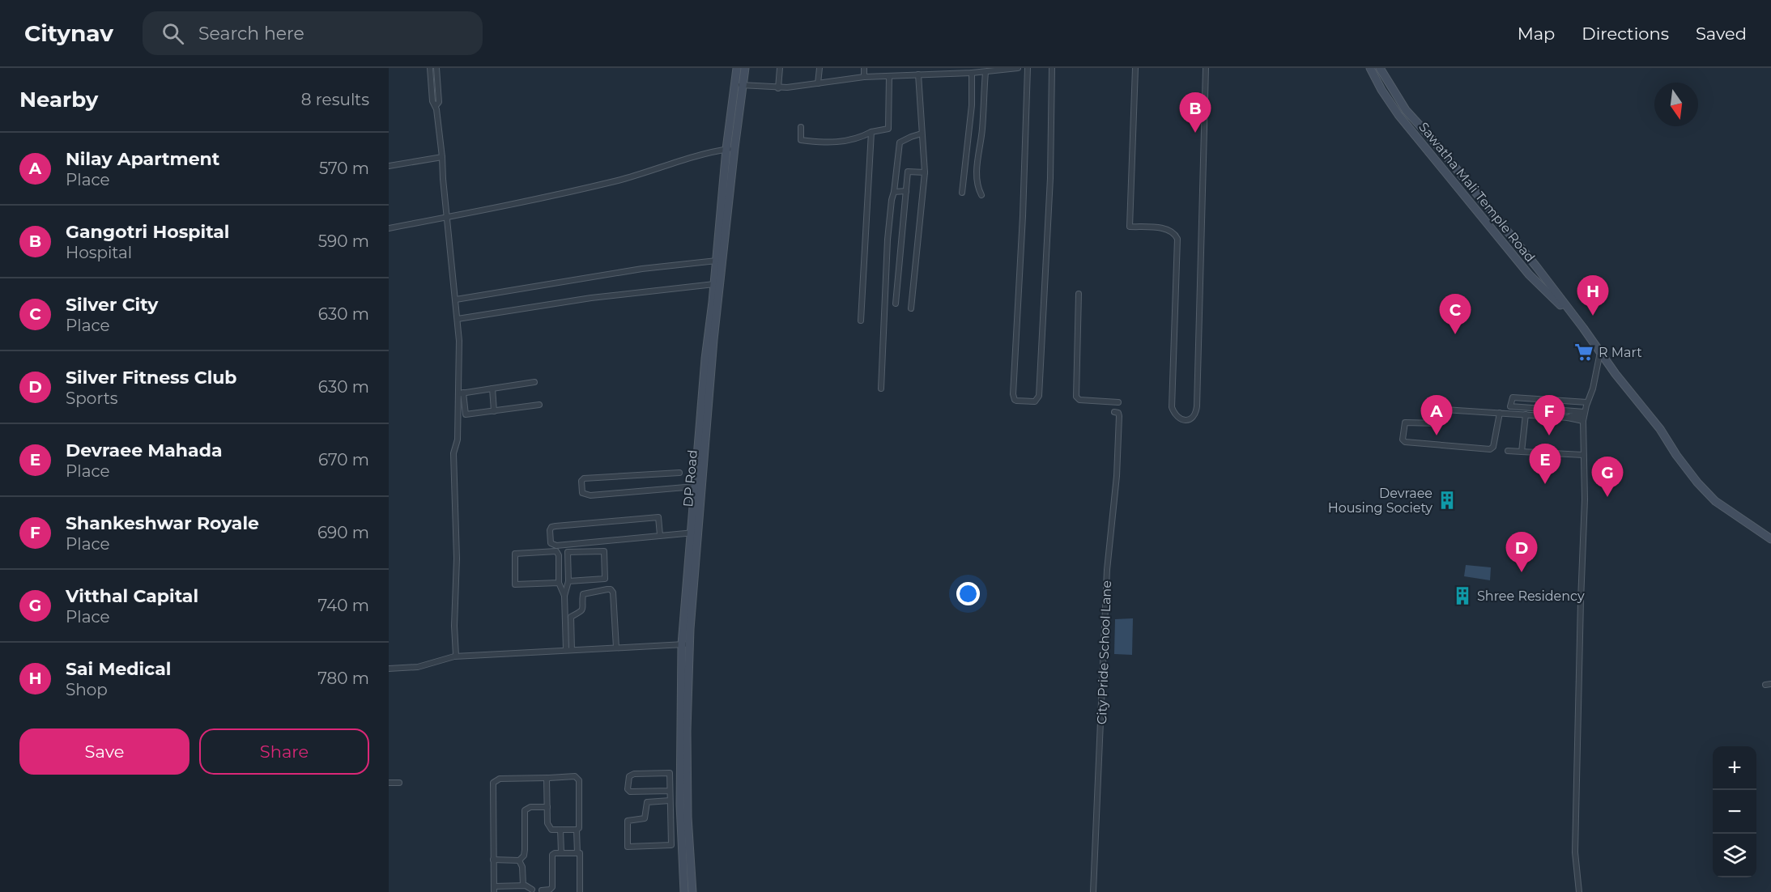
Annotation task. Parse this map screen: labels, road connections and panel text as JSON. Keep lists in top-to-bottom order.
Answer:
{
  "streets": {
    "street": ["Sawatha Mali Temple Road", "DP Road", "City Pride School Lane"]
  },
  "places": {
    "supermarket": ["R Mart"],
    "building": ["Devraee Housing Society", "Shree Residency"]
  },
  "north": "bottom",
  "page": {
    "header": "Citynav",
    "search": "Search here",
    "nav": ["Map", "Directions", "Saved"],
    "heading": ["Nearby", "8 results"],
    "pins": [
      "B",
      "H",
      "C",
      "A",
      "F",
      "E",
      "G",
      "D"
    ],
    "list": [
      {
        "mark": "A",
        "name": "Nilay Apartment",
        "note": "Place",
        "value": "570 m"
      },
      {
        "mark": "B",
        "name": "Gangotri Hospital",
        "note": "Hospital",
        "value": "590 m"
      },
      {
        "mark": "C",
        "name": "Silver City",
        "note": "Place",
        "value": "630 m"
      },
      {
        "mark": "D",
        "name": "Silver Fitness Club",
        "note": "Sports",
        "value": "630 m"
      },
      {
        "mark": "E",
        "name": "Devraee Mahada",
        "note": "Place",
        "value": "670 m"
      },
      {
        "mark": "F",
        "name": "Shankeshwar Royale",
        "note": "Place",
        "value": "690 m"
      },
      {
        "mark": "G",
        "name": "Vitthal Capital",
        "note": "Place",
        "value": "740 m"
      },
      {
        "mark": "H",
        "name": "Sai Medical",
        "note": "Shop",
        "value": "780 m"
      }
    ],
    "buttons": ["Save", "Share"],
    "map_buttons": ["+", "−"]
  }
}
